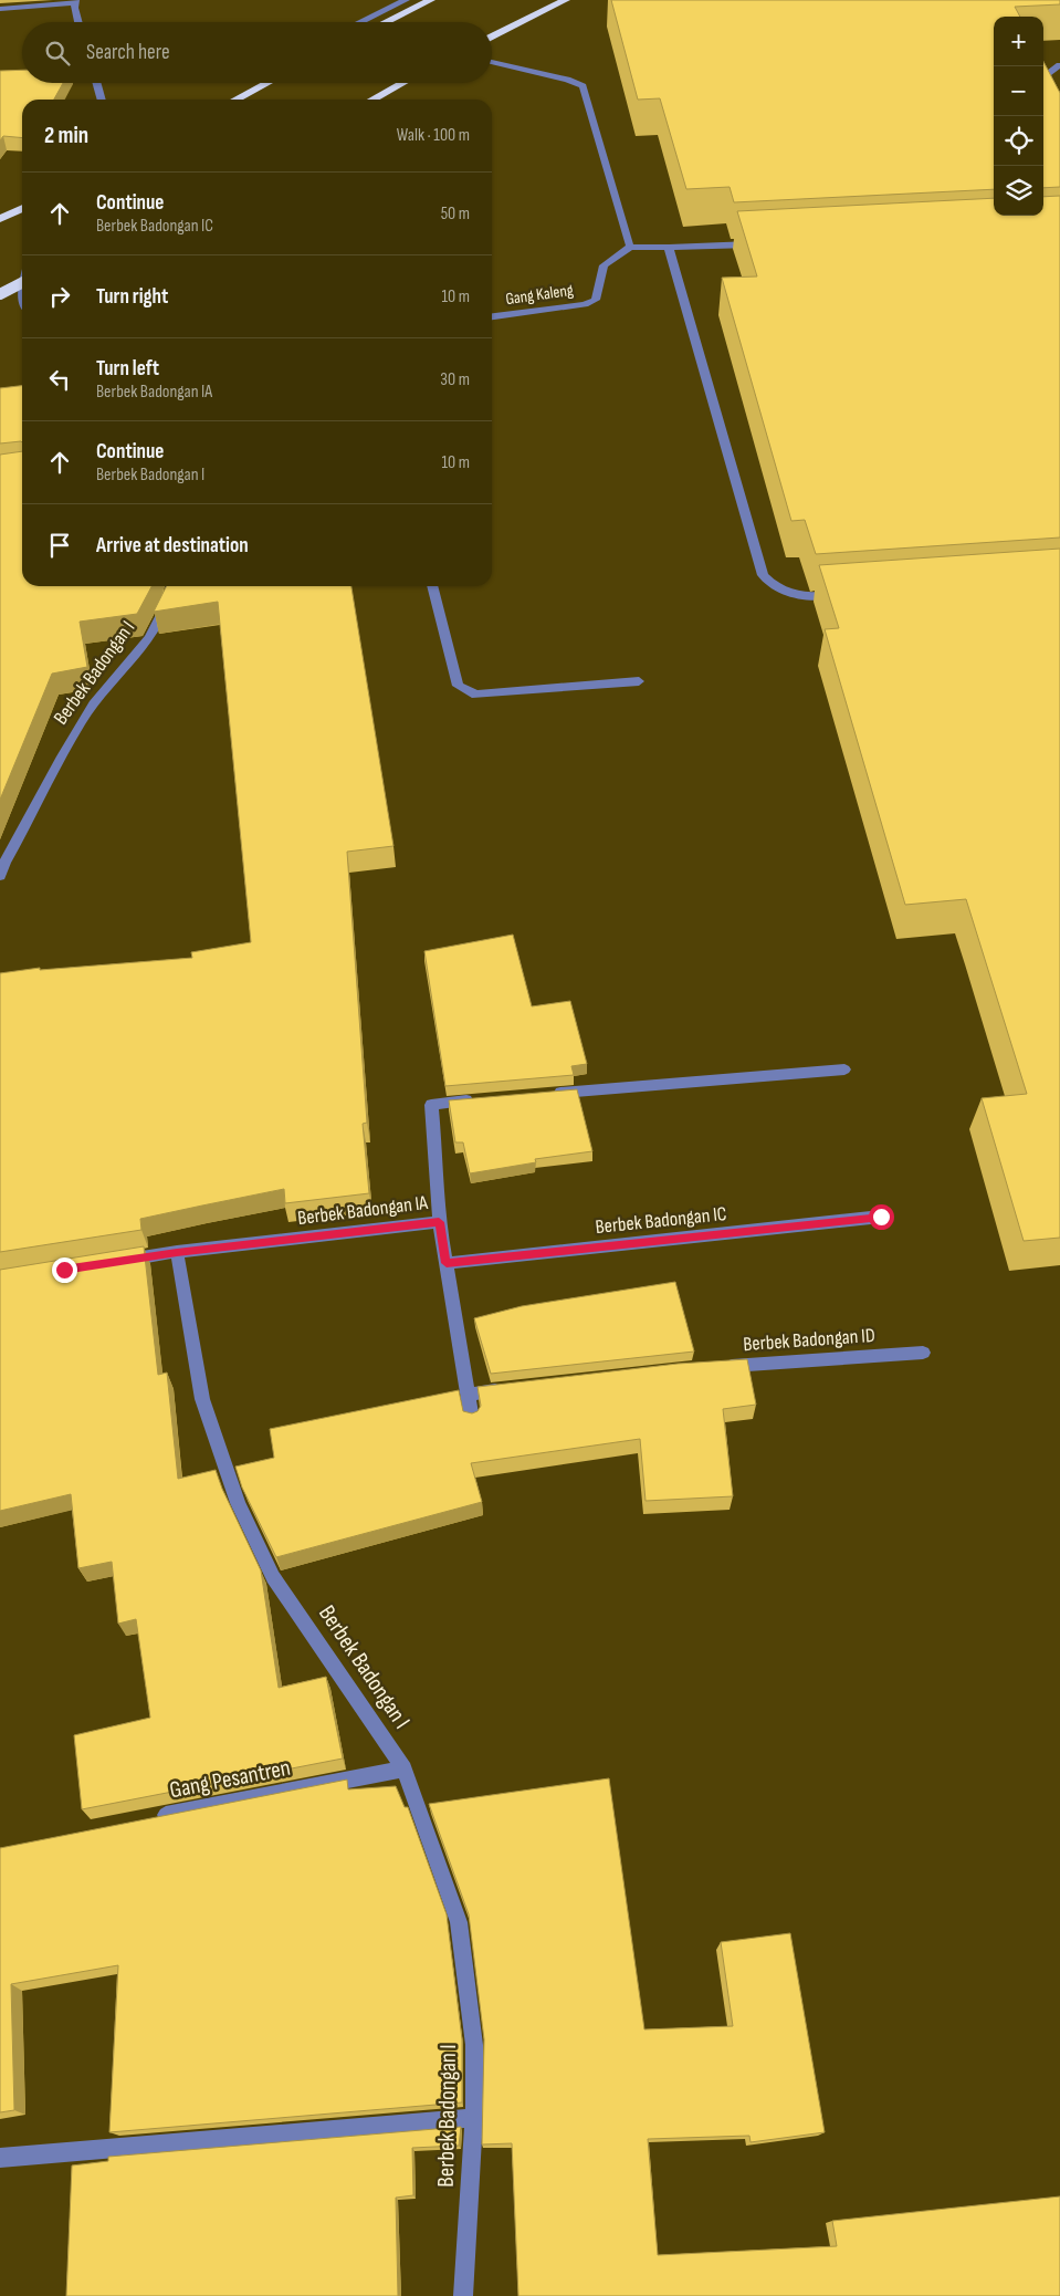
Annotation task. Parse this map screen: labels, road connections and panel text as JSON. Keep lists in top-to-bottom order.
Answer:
{
  "streets": {
    "street": [
      "Gang Kaleng",
      "Berbek Badongan I",
      "Berbek Badongan IA",
      "Berbek Badongan IC",
      "Berbek Badongan ID",
      "Gang Pesantren"
    ]
  },
  "crossings": [
    ["Berbek Badongan I", "Berbek Badongan IA"],
    ["Berbek Badongan I", "Gang Pesantren"]
  ],
  "page": {
    "map_buttons": ["+", "−"],
    "search": "Search here",
    "heading": ["2 min", "Walk · 100 m"],
    "list": [
      ["Continue", "Berbek Badongan IC", "50 m"],
      ["Turn right", "10 m"],
      ["Turn left", "Berbek Badongan IA", "30 m"],
      ["Continue", "Berbek Badongan I", "10 m"],
      "Arrive at destination"
    ]
  }
}
